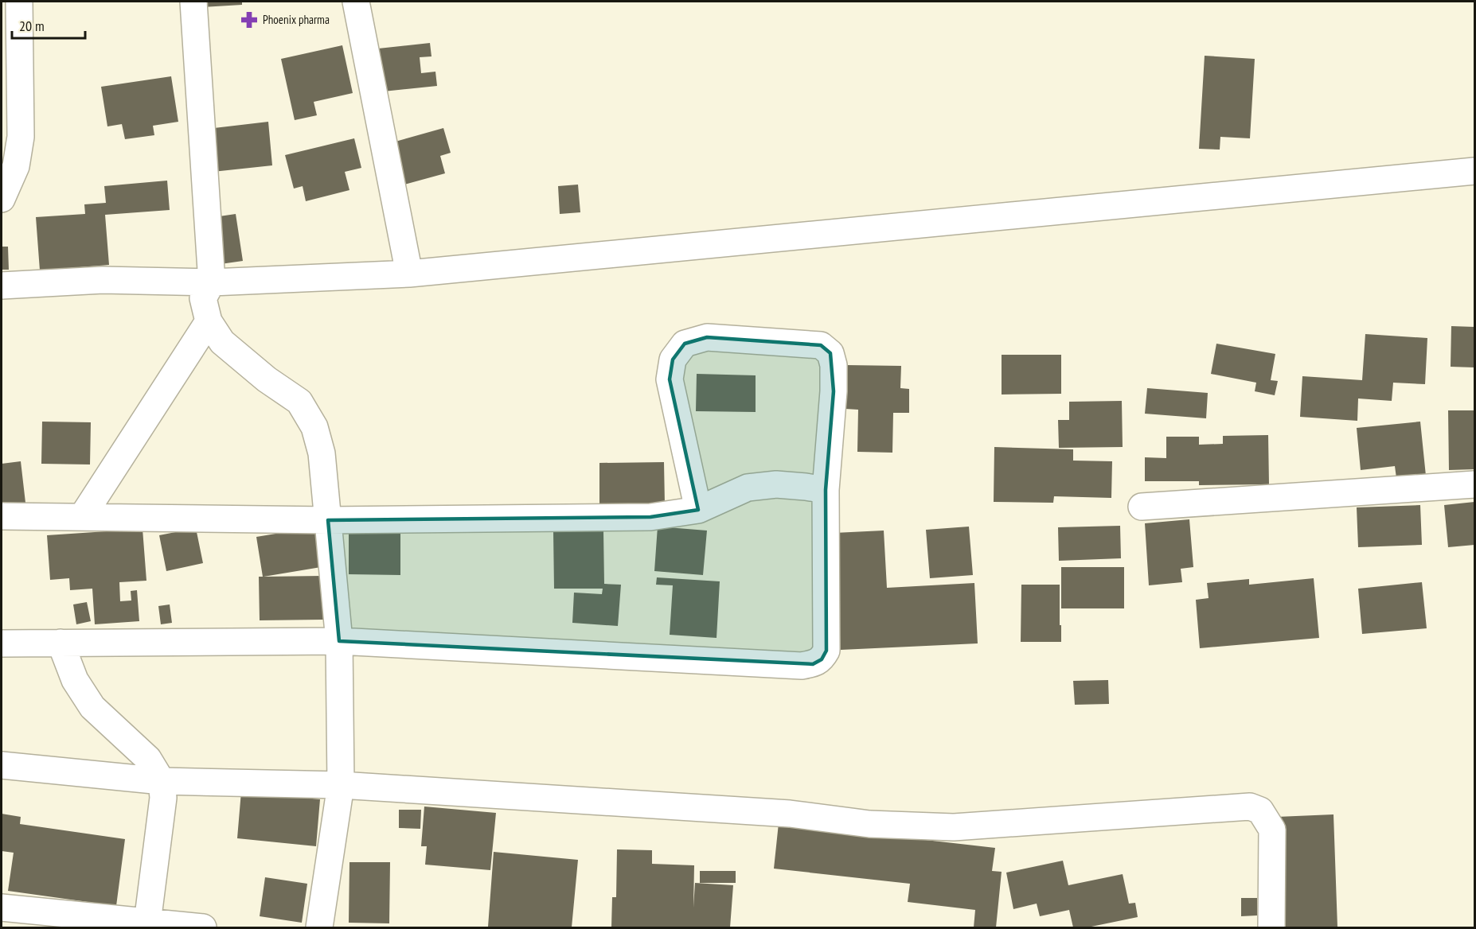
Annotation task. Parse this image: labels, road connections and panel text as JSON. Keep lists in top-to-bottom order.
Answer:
{
  "places": {
    "pharmacy": ["Phoenix pharma"]
  },
  "scale_bar": "20 m"
}
